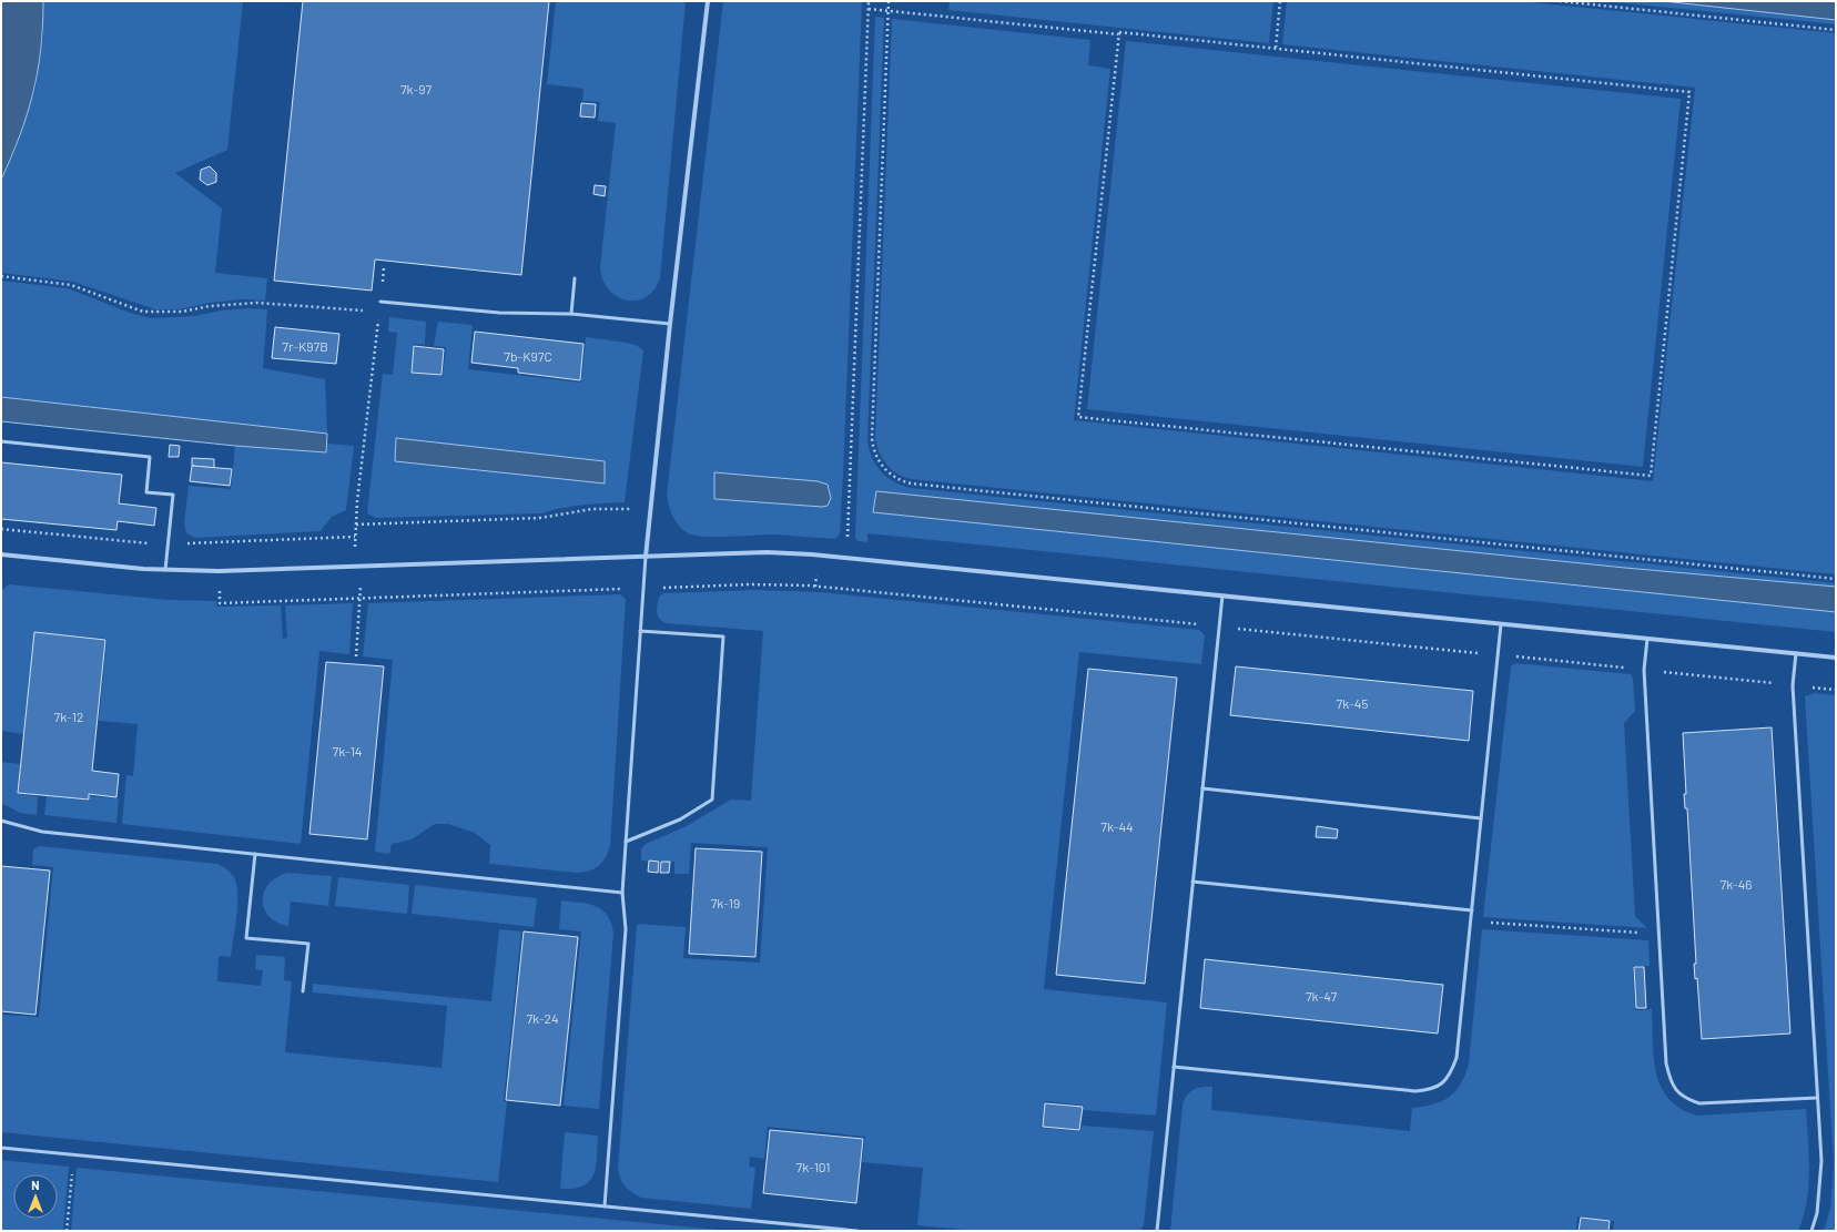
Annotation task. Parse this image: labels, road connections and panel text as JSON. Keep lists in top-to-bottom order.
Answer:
{
  "house_numbers": [
    "7k-97",
    "7r-K97B",
    "7b-K97C",
    "7k-45",
    "7k-12",
    "7k-14",
    "7k-44",
    "7k-46",
    "7k-19",
    "7k-47",
    "7k-24",
    "7k-101"
  ],
  "north": "top"
}
